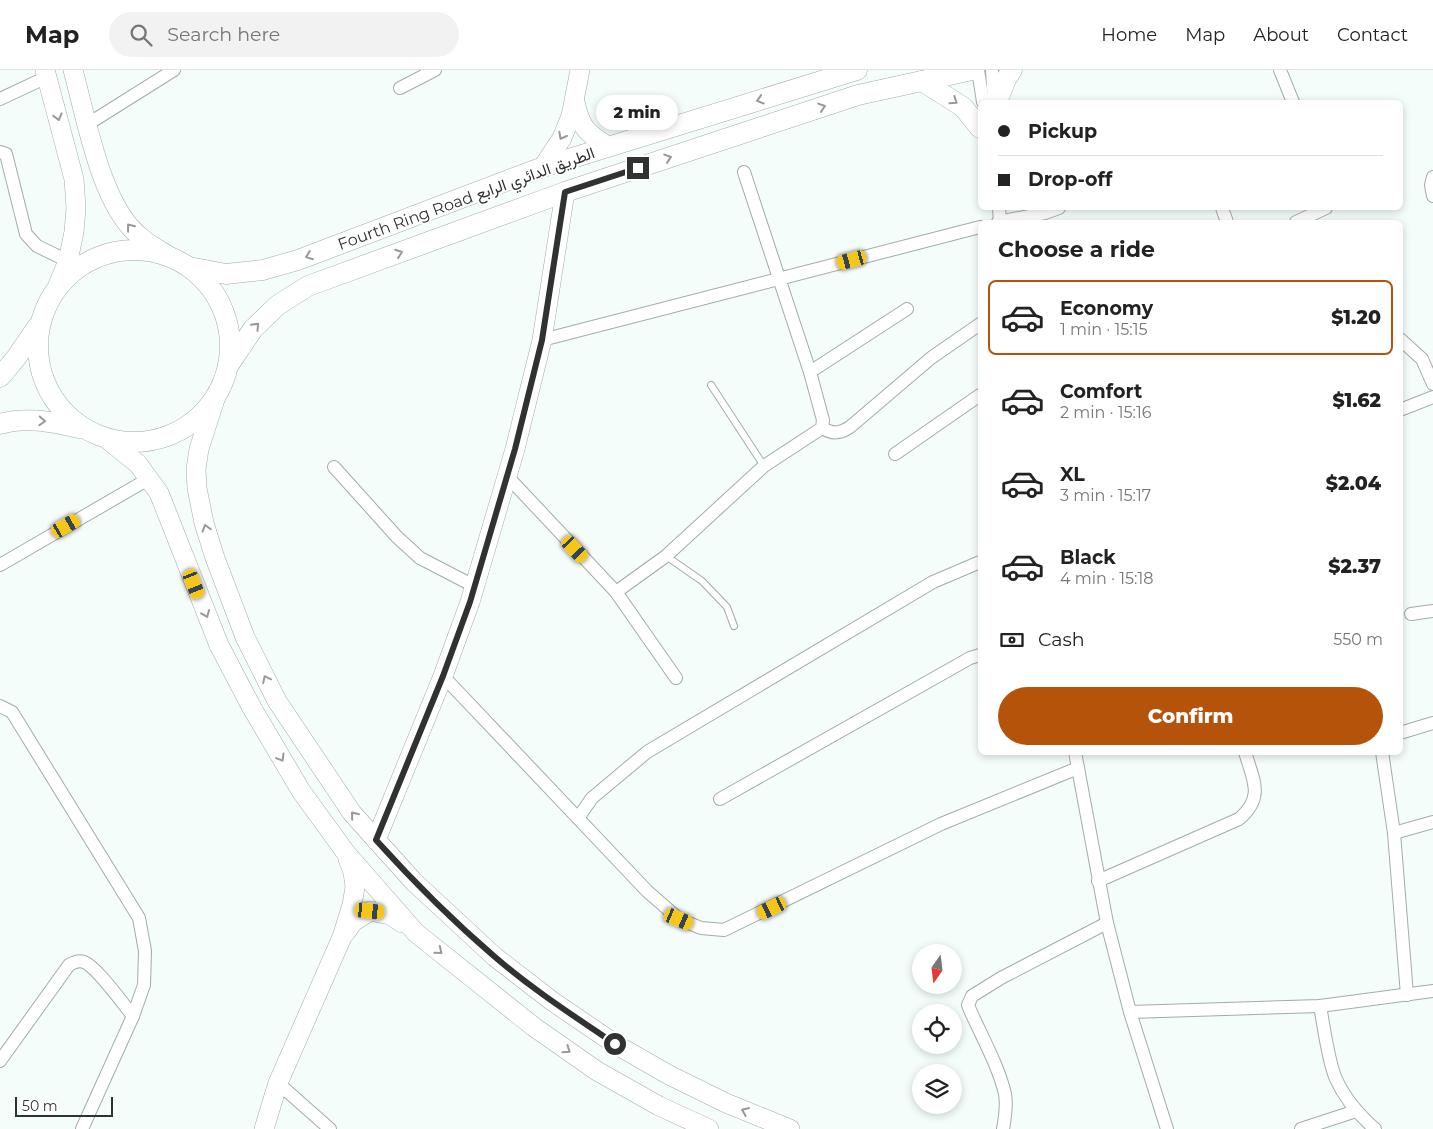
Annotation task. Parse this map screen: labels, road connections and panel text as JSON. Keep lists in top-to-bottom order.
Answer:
{
  "streets": {
    "main road": ["Fourth Ring Road الطريق الدائري الرابع"]
  },
  "scale_bar": "50 m",
  "north": "bottom",
  "page": {
    "header": "Map",
    "search": "Search here",
    "nav": [
      "Home",
      "Map",
      "About",
      "Contact"
    ],
    "bubble": "2 min",
    "banner": ["Pickup", "Drop-off"],
    "heading": "Choose a ride",
    "list": [
      {
        "name": "Economy",
        "note": "1 min · 15:15",
        "value": "$1.20"
      },
      {
        "name": "Comfort",
        "note": "2 min · 15:16",
        "value": "$1.62"
      },
      {
        "name": "XL",
        "note": "3 min · 15:17",
        "value": "$2.04"
      },
      {
        "name": "Black",
        "note": "4 min · 15:18",
        "value": "$2.37"
      }
    ],
    "pay": ["Cash", "550 m"],
    "buttons": "Confirm",
    "scale": "50 m"
  }
}
